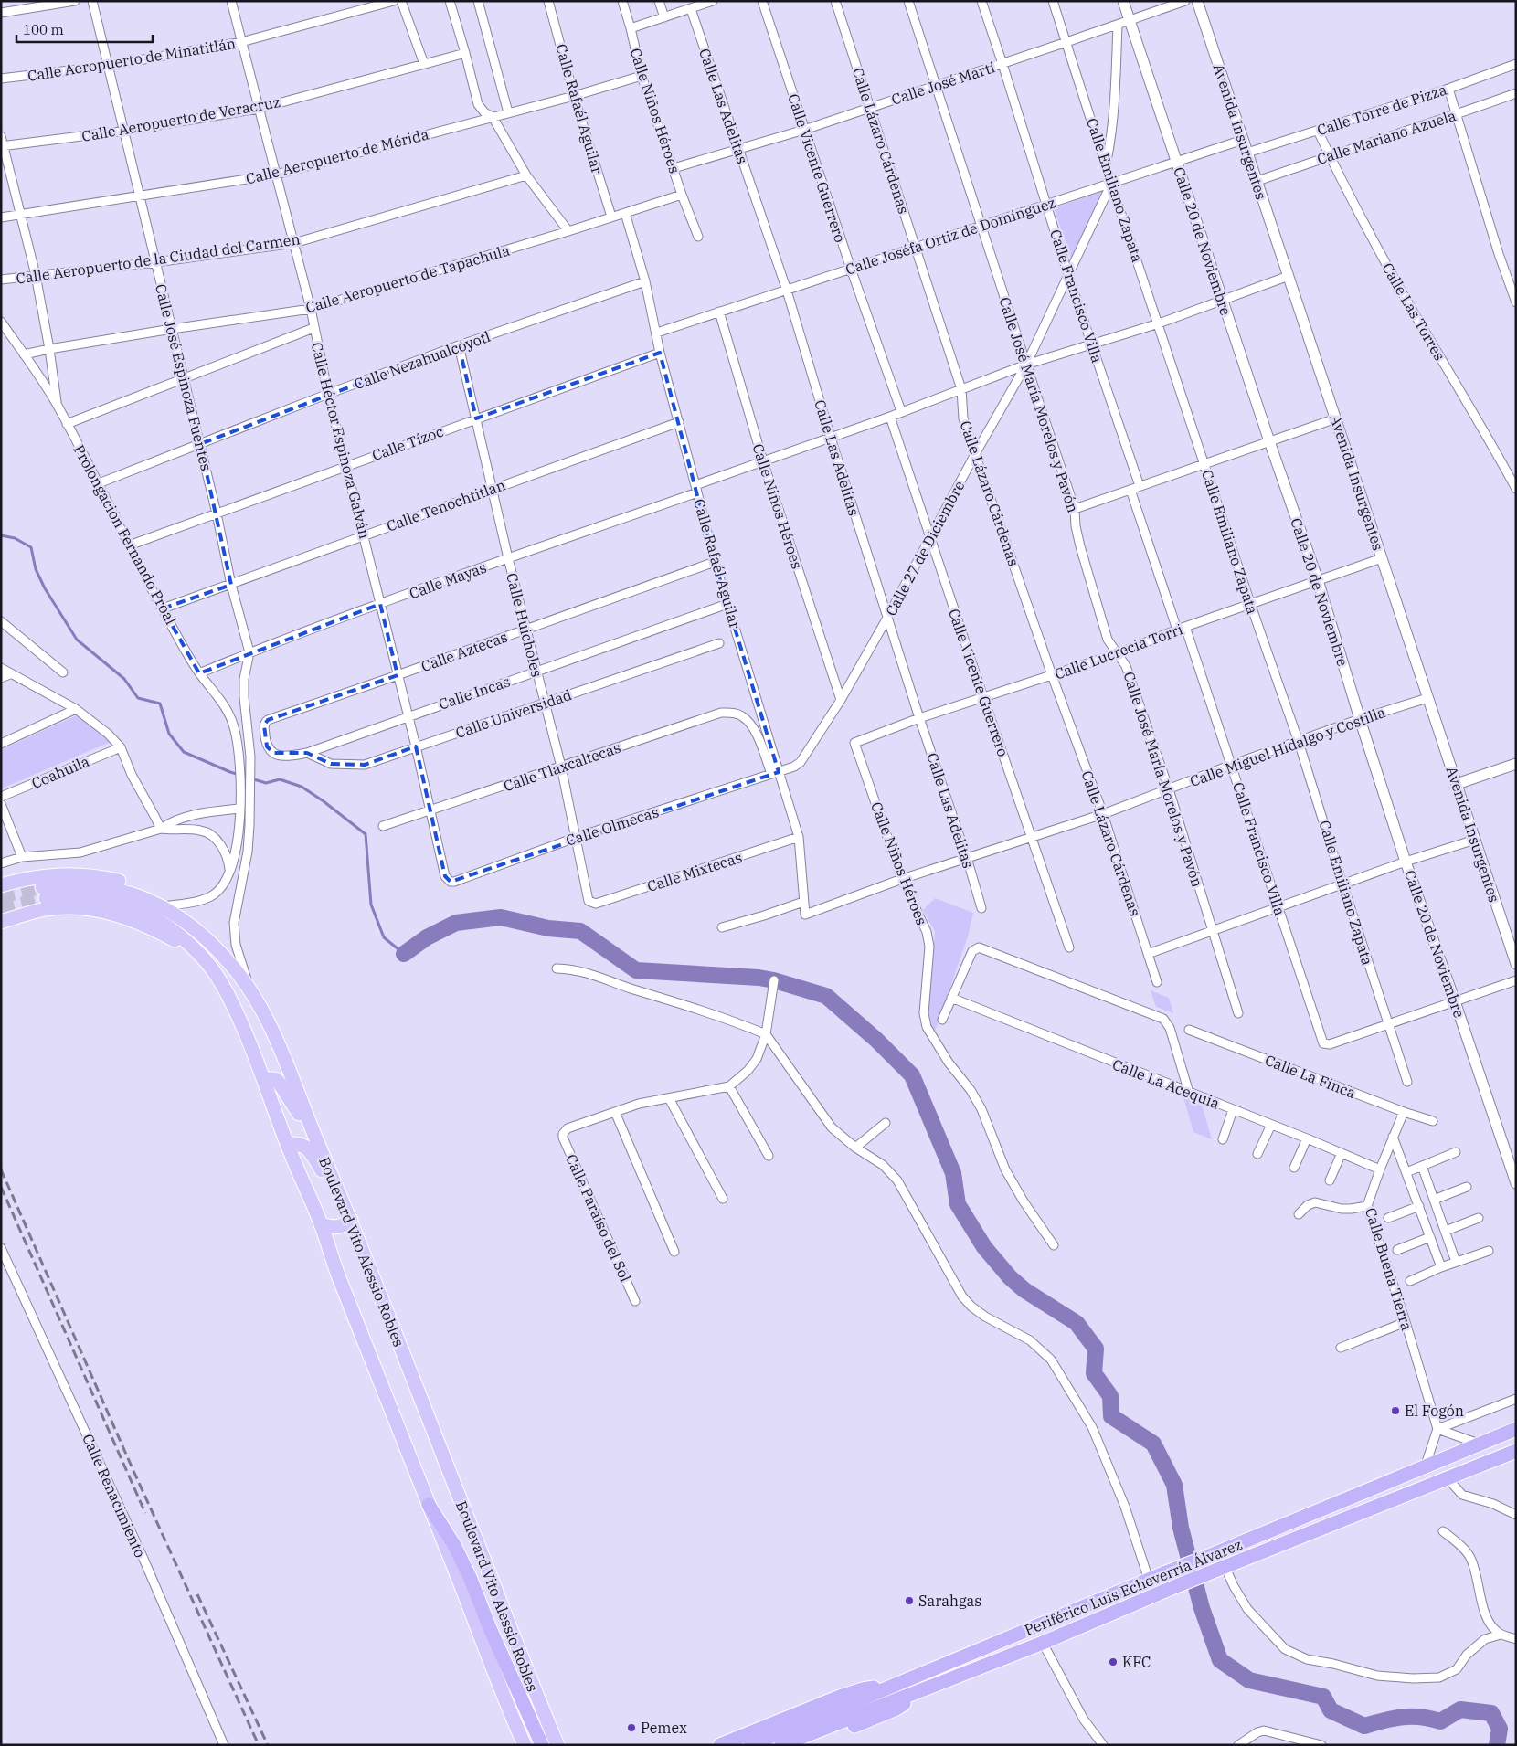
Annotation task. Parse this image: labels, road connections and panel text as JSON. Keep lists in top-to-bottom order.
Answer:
{
  "streets": {
    "highway": ["Periférico Luis Echeverría Álvarez"],
    "main road": ["Boulevard Vito Alessio Robles"],
    "street": [
      "Calle Aeropuerto de Minatitlán",
      "Calle José Martí",
      "Calle Las Adelitas",
      "Calle Rafaél Aguilar",
      "Calle Torre de Pizza",
      "Calle Niños Héroes",
      "Calle Aeropuerto de Veracruz",
      "Avenida Insurgentes",
      "Calle Mariano Azuela",
      "Calle Lázaro Cárdenas",
      "Calle Aeropuerto de Mérida",
      "Calle Vicente Guerrero",
      "Calle Emiliano Zapata",
      "Calle Joséfa Ortiz de Domínguez",
      "Calle 20 de Noviembre",
      "Calle Aeropuerto de la Ciudad del Carmen",
      "Calle Aeropuerto de Tapachula",
      "Calle Francisco Villa",
      "Calle Las Torres",
      "Calle Nezahualcóyotl",
      "Calle José Espinoza Fuentes",
      "Calle José María Morelos y Pavón",
      "Calle Héctor Espinoza Galván",
      "Calle Tízoc",
      "Calle Tenochtitlan",
      "Prolongación Fernando Proal",
      "Calle 27 de Diciembre",
      "Calle Mayas",
      "Calle Huicholes",
      "Calle Aztecas",
      "Calle Lucrecia Torri",
      "Calle Incas",
      "Calle Universidad",
      "Calle Miguel Hidalgo y Costilla",
      "Calle Tlaxcaltecas",
      "Coahuila",
      "Calle Olmecas",
      "Calle Mixtecas",
      "Calle La Finca",
      "Calle La Acequia",
      "Calle Paraíso del Sol",
      "Calle Buena Tierra",
      "Calle Renacimiento"
    ]
  },
  "crossings": [
    ["Calle Aeropuerto de Minatitlán", "Calle José Espinoza Fuentes"],
    ["Calle Aeropuerto de Minatitlán", "Calle Héctor Espinoza Galván"],
    ["Calle José Martí", "Calle Las Adelitas"],
    ["Calle José Martí", "Calle Niños Héroes"],
    ["Calle José Martí", "Calle Lázaro Cárdenas"],
    ["Calle José Martí", "Calle Vicente Guerrero"],
    ["Calle José Martí", "Calle Emiliano Zapata"],
    ["Calle José Martí", "Calle 20 de Noviembre"],
    ["Calle José Martí", "Calle Francisco Villa"],
    ["Calle José Martí", "Calle José María Morelos y Pavón"],
    ["Calle Las Adelitas", "Calle Joséfa Ortiz de Domínguez"],
    ["Calle Las Adelitas", "Calle 27 de Diciembre"],
    ["Calle Las Adelitas", "Calle Mayas"],
    ["Calle Las Adelitas", "Calle Lucrecia Torri"],
    ["Calle Las Adelitas", "Calle Miguel Hidalgo y Costilla"],
    ["Calle Rafaél Aguilar", "Calle Aeropuerto de Mérida"],
    ["Calle Rafaél Aguilar", "Calle Joséfa Ortiz de Domínguez"],
    ["Calle Rafaél Aguilar", "Calle Aeropuerto de Tapachula"],
    ["Calle Rafaél Aguilar", "Calle Nezahualcóyotl"],
    ["Calle Rafaél Aguilar", "Calle Tízoc"],
    ["Calle Rafaél Aguilar", "Calle Tenochtitlan"],
    ["Calle Rafaél Aguilar", "Calle 27 de Diciembre"],
    ["Calle Rafaél Aguilar", "Calle Mayas"],
    ["Calle Rafaél Aguilar", "Calle Aztecas"],
    ["Calle Rafaél Aguilar", "Calle Incas"],
    ["Calle Rafaél Aguilar", "Calle Miguel Hidalgo y Costilla"],
    ["Calle Rafaél Aguilar", "Calle Tlaxcaltecas"],
    ["Calle Rafaél Aguilar", "Calle Olmecas"],
    ["Calle Rafaél Aguilar", "Calle Mixtecas"],
    ["Calle Torre de Pizza", "Avenida Insurgentes"],
    ["Calle Torre de Pizza", "Calle Las Torres"],
    ["Calle Niños Héroes", "Calle Aeropuerto de Mérida"],
    ["Calle Niños Héroes", "Calle Joséfa Ortiz de Domínguez"],
    ["Calle Niños Héroes", "Calle Aeropuerto de Tapachula"],
    ["Calle Niños Héroes", "Calle 27 de Diciembre"],
    ["Calle Niños Héroes", "Calle Mayas"],
    ["Calle Niños Héroes", "Calle Lucrecia Torri"],
    ["Calle Niños Héroes", "Calle Miguel Hidalgo y Costilla"],
    ["Calle Aeropuerto de Veracruz", "Calle José Espinoza Fuentes"],
    ["Calle Aeropuerto de Veracruz", "Calle Héctor Espinoza Galván"],
    ["Avenida Insurgentes", "Calle Mariano Azuela"],
    ["Avenida Insurgentes", "Calle Joséfa Ortiz de Domínguez"],
    ["Avenida Insurgentes", "Calle Mayas"],
    ["Avenida Insurgentes", "Calle Lucrecia Torri"],
    ["Avenida Insurgentes", "Calle Miguel Hidalgo y Costilla"],
    ["Calle Mariano Azuela", "Calle Las Torres"],
    ["Calle Lázaro Cárdenas", "Calle Joséfa Ortiz de Domínguez"],
    ["Calle Lázaro Cárdenas", "Calle 27 de Diciembre"],
    ["Calle Lázaro Cárdenas", "Calle Mayas"],
    ["Calle Lázaro Cárdenas", "Calle Lucrecia Torri"],
    ["Calle Lázaro Cárdenas", "Calle Miguel Hidalgo y Costilla"],
    ["Calle Aeropuerto de Mérida", "Calle José Espinoza Fuentes"],
    ["Calle Aeropuerto de Mérida", "Calle Héctor Espinoza Galván"],
    ["Calle Vicente Guerrero", "Calle Joséfa Ortiz de Domínguez"],
    ["Calle Vicente Guerrero", "Calle 27 de Diciembre"],
    ["Calle Vicente Guerrero", "Calle Mayas"],
    ["Calle Vicente Guerrero", "Calle Lucrecia Torri"],
    ["Calle Vicente Guerrero", "Calle Miguel Hidalgo y Costilla"],
    ["Calle Emiliano Zapata", "Calle Joséfa Ortiz de Domínguez"],
    ["Calle Emiliano Zapata", "Calle Francisco Villa"],
    ["Calle Emiliano Zapata", "Calle 27 de Diciembre"],
    ["Calle Emiliano Zapata", "Calle Mayas"],
    ["Calle Emiliano Zapata", "Calle Lucrecia Torri"],
    ["Calle Emiliano Zapata", "Calle Miguel Hidalgo y Costilla"],
    ["Calle Joséfa Ortiz de Domínguez", "Calle 20 de Noviembre"],
    ["Calle Joséfa Ortiz de Domínguez", "Calle Francisco Villa"],
    ["Calle Joséfa Ortiz de Domínguez", "Calle José María Morelos y Pavón"],
    ["Calle Joséfa Ortiz de Domínguez", "Calle 27 de Diciembre"],
    ["Calle 20 de Noviembre", "Calle Mayas"],
    ["Calle 20 de Noviembre", "Calle Lucrecia Torri"],
    ["Calle 20 de Noviembre", "Calle Miguel Hidalgo y Costilla"],
    ["Calle Aeropuerto de la Ciudad del Carmen", "Calle José Espinoza Fuentes"],
    ["Calle Aeropuerto de la Ciudad del Carmen", "Calle Héctor Espinoza Galván"],
    ["Calle Aeropuerto de Tapachula", "Calle José Espinoza Fuentes"],
    ["Calle Aeropuerto de Tapachula", "Calle Héctor Espinoza Galván"],
    ["Calle Aeropuerto de Tapachula", "Prolongación Fernando Proal"],
    ["Calle Francisco Villa", "Calle 27 de Diciembre"],
    ["Calle Francisco Villa", "Calle Mayas"],
    ["Calle Francisco Villa", "Calle Lucrecia Torri"],
    ["Calle Francisco Villa", "Calle Miguel Hidalgo y Costilla"],
    ["Calle Nezahualcóyotl", "Calle José Espinoza Fuentes"],
    ["Calle Nezahualcóyotl", "Calle Héctor Espinoza Galván"],
    ["Calle Nezahualcóyotl", "Prolongación Fernando Proal"],
    ["Calle Nezahualcóyotl", "Calle Huicholes"],
    ["Calle José Espinoza Fuentes", "Calle Tízoc"],
    ["Calle José Espinoza Fuentes", "Calle Tenochtitlan"],
    ["Calle José Espinoza Fuentes", "Calle Mayas"],
    ["Calle José Espinoza Fuentes", "Boulevard Vito Alessio Robles"],
    ["Calle José María Morelos y Pavón", "Calle 27 de Diciembre"],
    ["Calle José María Morelos y Pavón", "Calle Mayas"],
    ["Calle José María Morelos y Pavón", "Calle Lucrecia Torri"],
    ["Calle José María Morelos y Pavón", "Calle Miguel Hidalgo y Costilla"],
    ["Calle Héctor Espinoza Galván", "Calle Tízoc"],
    ["Calle Héctor Espinoza Galván", "Calle Tenochtitlan"],
    ["Calle Héctor Espinoza Galván", "Calle Mayas"],
    ["Calle Héctor Espinoza Galván", "Calle Aztecas"],
    ["Calle Héctor Espinoza Galván", "Calle Incas"],
    ["Calle Héctor Espinoza Galván", "Calle Universidad"],
    ["Calle Héctor Espinoza Galván", "Calle Tlaxcaltecas"],
    ["Calle Héctor Espinoza Galván", "Calle Olmecas"],
    ["Calle Tízoc", "Prolongación Fernando Proal"],
    ["Calle Tízoc", "Calle Huicholes"],
    ["Calle Tenochtitlan", "Prolongación Fernando Proal"],
    ["Calle Tenochtitlan", "Calle Huicholes"],
    ["Prolongación Fernando Proal", "Calle Mayas"],
    ["Calle 27 de Diciembre", "Calle Mayas"],
    ["Calle 27 de Diciembre", "Calle Tlaxcaltecas"],
    ["Calle 27 de Diciembre", "Calle Olmecas"],
    ["Calle Mayas", "Calle Huicholes"],
    ["Calle Huicholes", "Calle Aztecas"],
    ["Calle Huicholes", "Calle Incas"],
    ["Calle Huicholes", "Calle Universidad"],
    ["Calle Huicholes", "Calle Tlaxcaltecas"],
    ["Calle Huicholes", "Calle Olmecas"],
    ["Calle Huicholes", "Calle Mixtecas"],
    ["Calle Aztecas", "Calle Incas"],
    ["Calle Incas", "Calle Universidad"],
    ["Calle Tlaxcaltecas", "Calle Olmecas"],
    ["Calle La Finca", "Calle Buena Tierra"],
    ["Calle La Acequia", "Calle Buena Tierra"]
  ],
  "places": [
    "El Fogón",
    "Sarahgas",
    "KFC",
    "Pemex"
  ],
  "scale_bar": "100 m"
}
